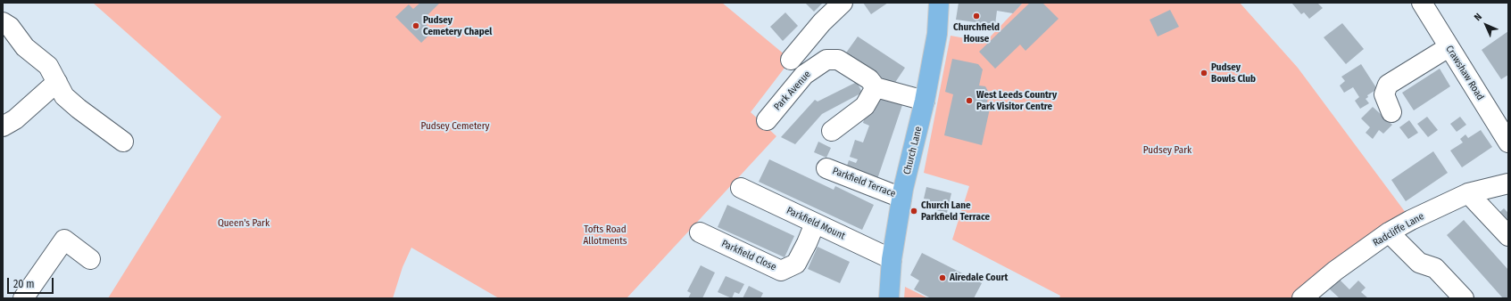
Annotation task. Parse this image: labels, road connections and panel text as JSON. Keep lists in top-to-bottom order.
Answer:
{
  "streets": {
    "main road": ["Church Lane"],
    "street": [
      "Crawshaw Road",
      "Park Avenue",
      "Parkfield Terrace",
      "Parkfield Mount",
      "Radcliffe Lane",
      "Parkfield Close"
    ]
  },
  "crossings": [
    ["Church Lane", "Parkfield Terrace"],
    ["Church Lane", "Parkfield Mount"],
    ["Parkfield Mount", "Parkfield Close"]
  ],
  "parks": [
    "Pudsey Cemetery",
    "Pudsey Park",
    "Queen's Park",
    "Tofts Road Allotments"
  ],
  "places": [
    "Churchfield House",
    "Pudsey Cemetery Chapel",
    "Pudsey Bowls Club",
    "West Leeds Country Park Visitor Centre",
    "Church Lane Parkfield Terrace",
    "Airedale Court"
  ],
  "scale_bar": "20 m",
  "north": "top left"
}
